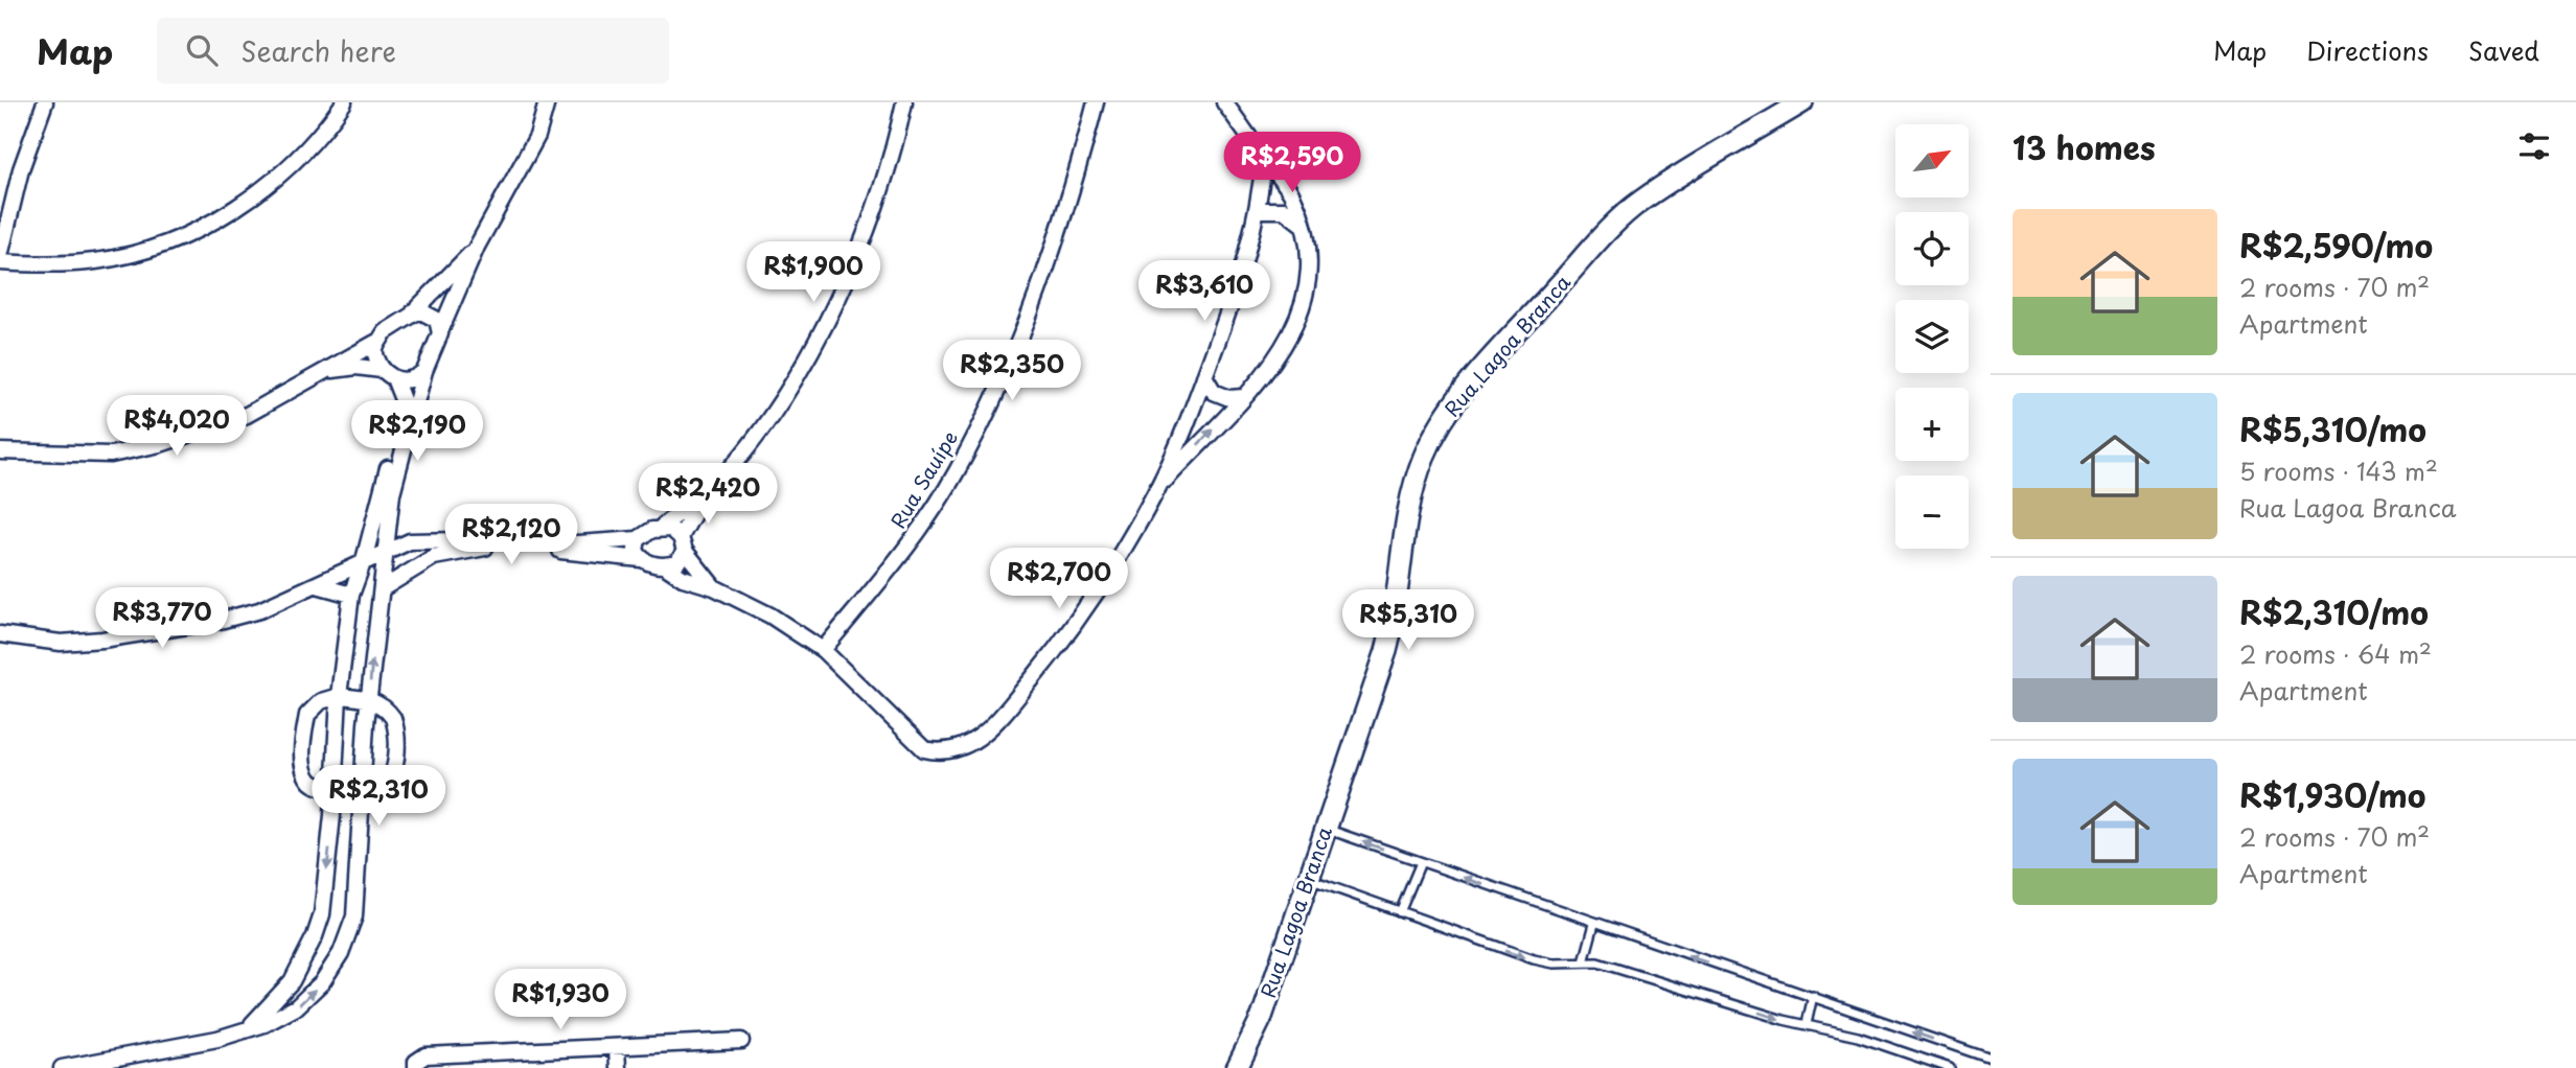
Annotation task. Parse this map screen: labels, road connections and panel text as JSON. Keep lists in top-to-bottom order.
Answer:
{
  "streets": {
    "street": ["Rua Lagoa Branca", "Rua Sauípe"]
  },
  "north": "top right",
  "page": {
    "header": "Map",
    "search": "Search here",
    "nav": ["Map", "Directions", "Saved"],
    "heading": "13 homes",
    "map_buttons": ["+", "−"],
    "price": [
      "R$2,590",
      "R$1,900",
      "R$3,610",
      "R$2,350",
      "R$4,020",
      "R$2,190",
      "R$2,420",
      "R$2,120",
      "R$2,700",
      "R$3,770",
      "R$5,310",
      "R$2,310",
      "R$1,930"
    ],
    "list": [
      {
        "name": "R$2,590/mo",
        "note": "2 rooms · 70 m² · Apartment"
      },
      {
        "name": "R$5,310/mo",
        "note": "5 rooms · 143 m² · Rua Lagoa Branca"
      },
      {
        "name": "R$2,310/mo",
        "note": "2 rooms · 64 m² · Apartment"
      },
      {
        "name": "R$1,930/mo",
        "note": "2 rooms · 70 m² · Apartment"
      }
    ]
  }
}
